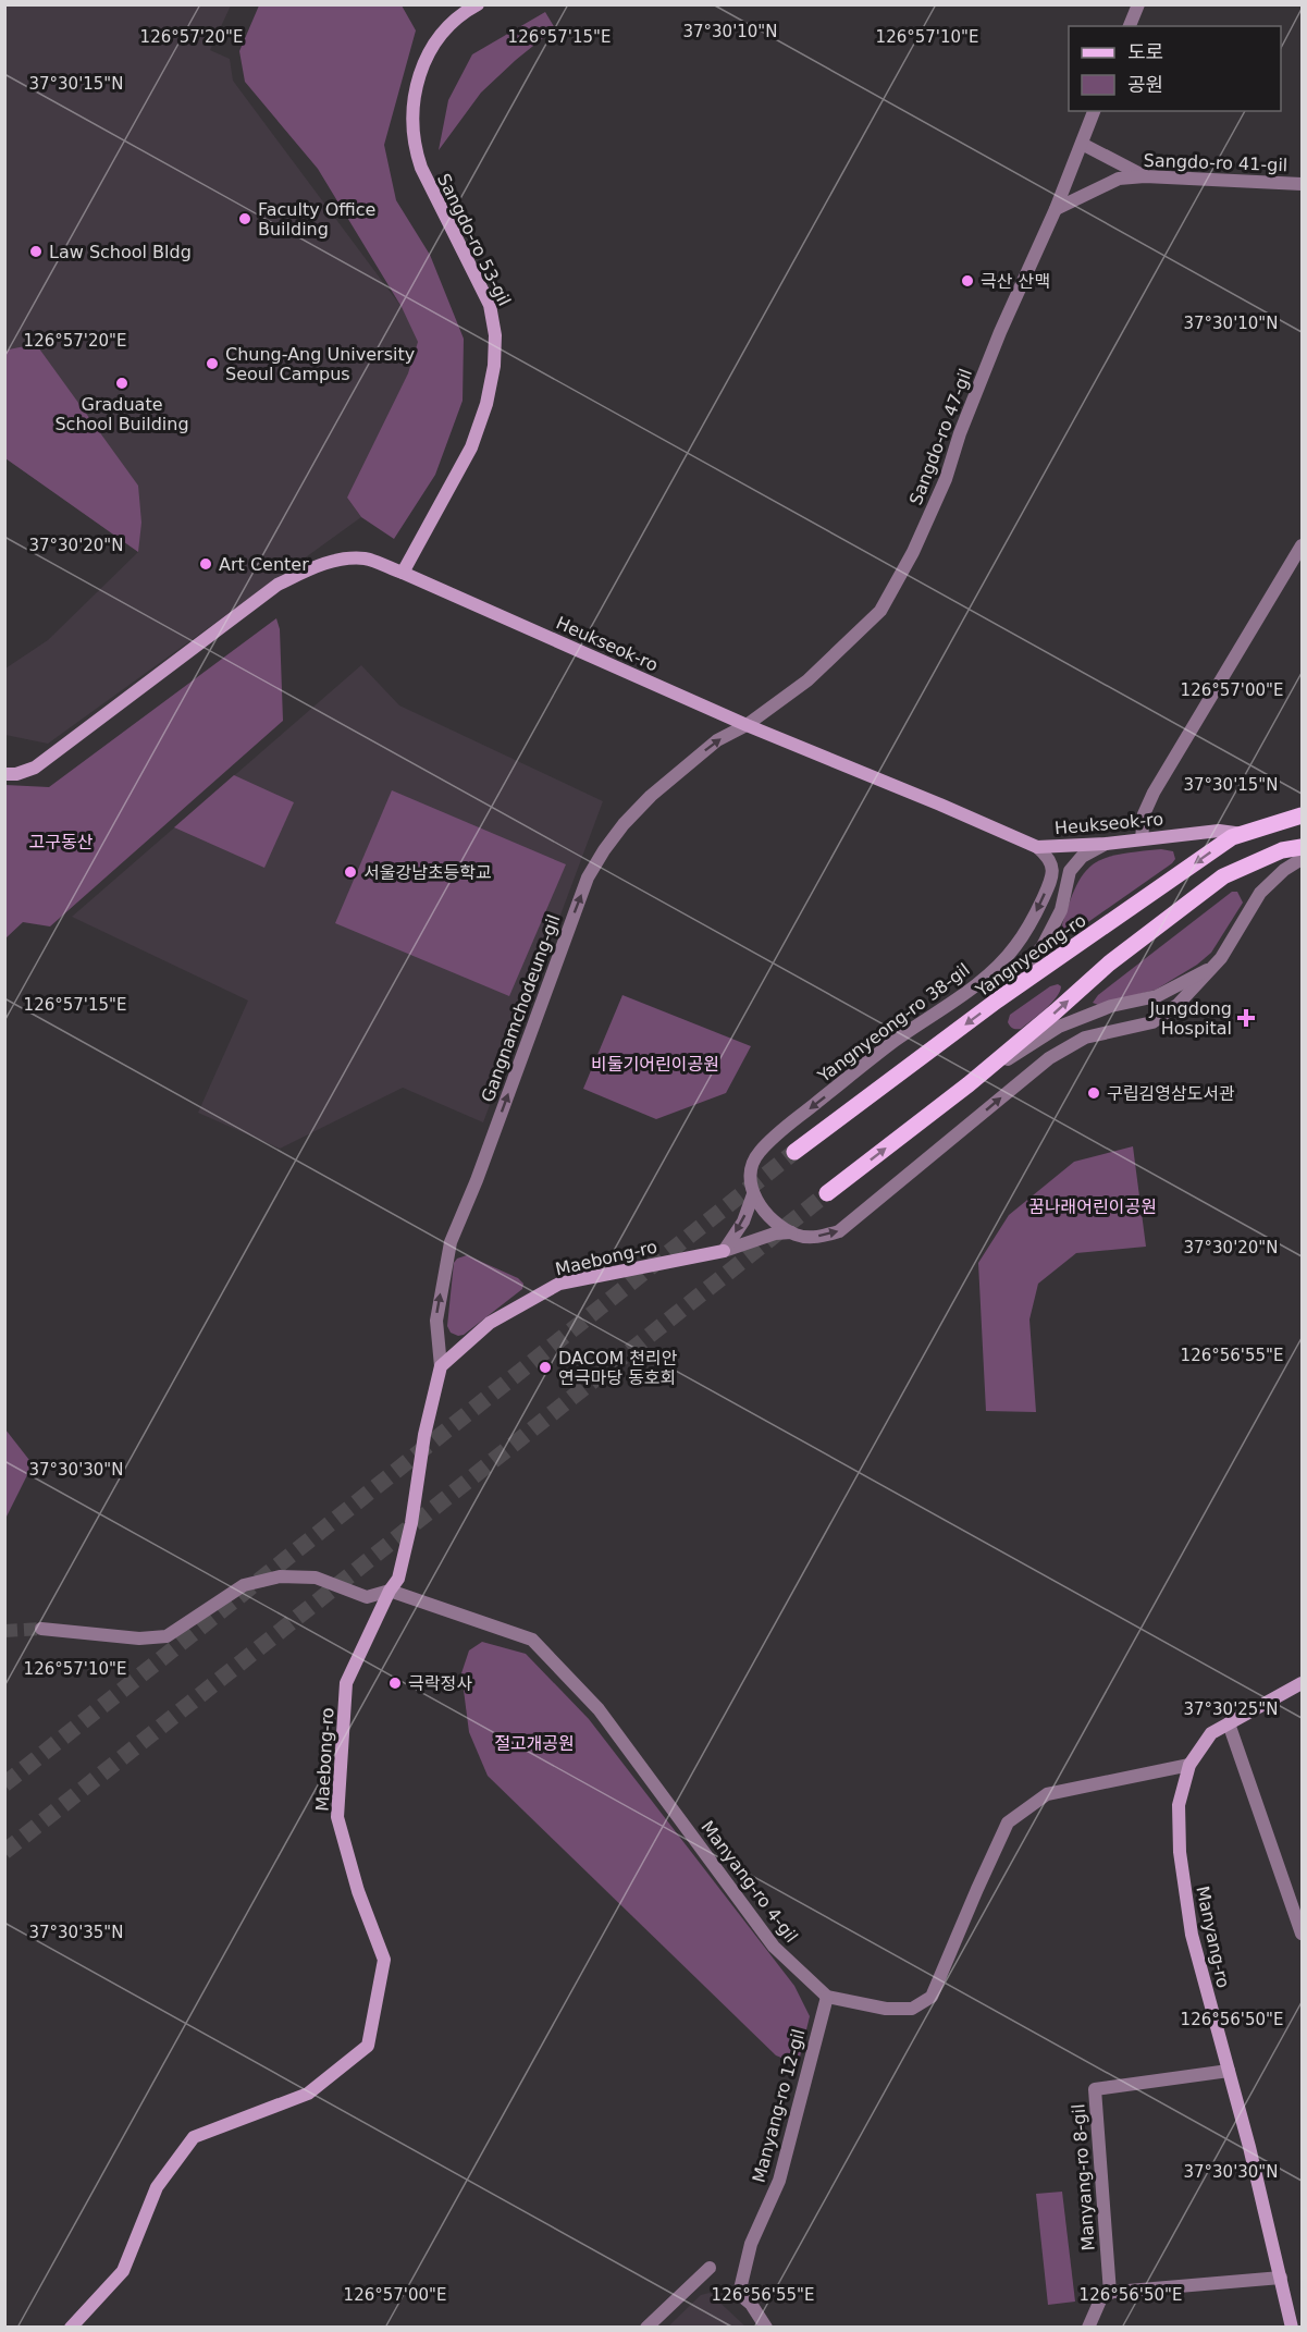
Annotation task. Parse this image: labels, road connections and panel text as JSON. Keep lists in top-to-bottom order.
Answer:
{
  "streets": {
    "main road": ["Yangnyeong-ro"],
    "street": [
      "Sangdo-ro 41-gil",
      "Sangdo-ro 53-gil",
      "Sangdo-ro 47-gil",
      "Heukseok-ro",
      "Gangnamchodeung-gil",
      "Yangnyeong-ro 38-gil",
      "Maebong-ro",
      "Manyang-ro 4-gil",
      "Manyang-ro",
      "Manyang-ro 12-gil",
      "Manyang-ro 8-gil"
    ]
  },
  "crossings": [
    ["Sangdo-ro 41-gil", "Sangdo-ro 47-gil"],
    ["Sangdo-ro 53-gil", "Heukseok-ro"],
    ["Sangdo-ro 47-gil", "Heukseok-ro"],
    ["Sangdo-ro 47-gil", "Gangnamchodeung-gil"],
    ["Heukseok-ro", "Yangnyeong-ro"],
    ["Heukseok-ro", "Gangnamchodeung-gil"],
    ["Gangnamchodeung-gil", "Maebong-ro"],
    ["Maebong-ro", "Manyang-ro 4-gil"],
    ["Manyang-ro 4-gil", "Manyang-ro 12-gil"],
    ["Manyang-ro", "Manyang-ro 8-gil"]
  ],
  "one_way": ["Gangnamchodeung-gil"],
  "parks": [
    "고구동산",
    "비둘기어린이공원",
    "꿈나래어린이공원",
    "절고개공원"
  ],
  "places": {
    "other": [
      "Faculty Office Building",
      "Law School Bldg",
      "극산 산맥",
      "Chung-Ang University Seoul Campus",
      "Graduate School Building",
      "Art Center",
      "서울강남초등학교",
      "구립김영삼도서관",
      "DACOM 천리안 연극마당 동호회",
      "극락정사"
    ],
    "health": ["Jungdong Hospital"]
  },
  "legend": ["도로", "공원"],
  "coordinates": [
    "37°30'10\"N",
    "126°57'20\"E",
    "126°57'15\"E",
    "126°57'10\"E",
    "37°30'15\"N",
    "37°30'20\"N",
    "126°57'00\"E",
    "126°56'55\"E",
    "37°30'30\"N",
    "37°30'25\"N",
    "37°30'35\"N",
    "126°56'50\"E"
  ]
}
